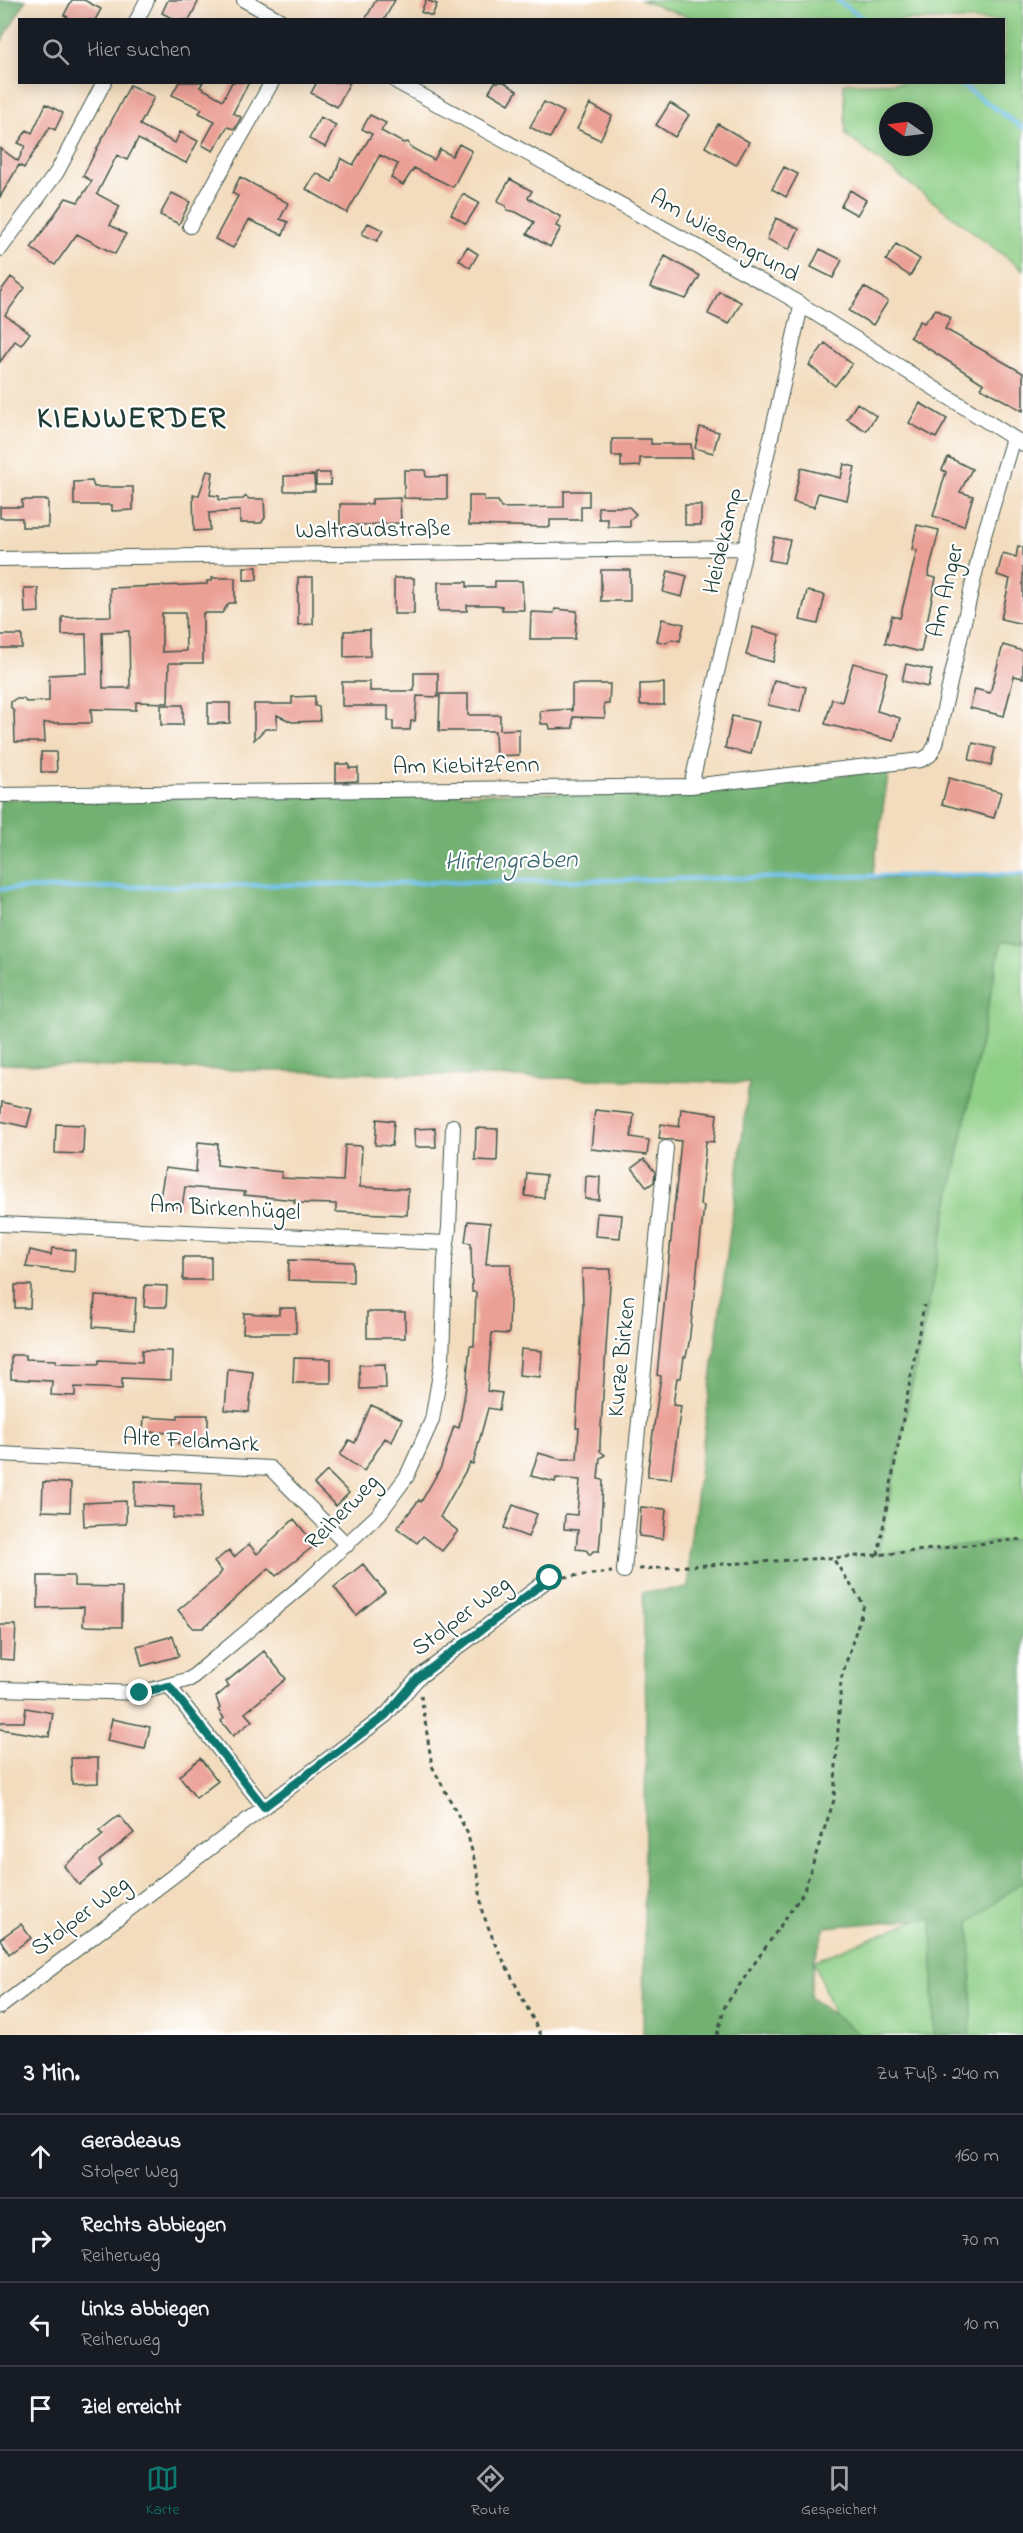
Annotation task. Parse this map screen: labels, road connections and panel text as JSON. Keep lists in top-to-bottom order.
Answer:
{
  "streets": {
    "street": [
      "Am Wiesengrund",
      "Waltraudstraße",
      "Heidekamp",
      "Am Anger",
      "Am Kiebitzfenn",
      "Am Birkenhügel",
      "Kurze Birken",
      "Alte Feldmark",
      "Reiherweg",
      "Stolper Weg"
    ]
  },
  "crossings": [
    ["Am Wiesengrund", "Heidekamp"],
    ["Am Wiesengrund", "Am Anger"],
    ["Waltraudstraße", "Heidekamp"],
    ["Heidekamp", "Am Kiebitzfenn"],
    ["Am Anger", "Am Kiebitzfenn"],
    ["Am Birkenhügel", "Reiherweg"],
    ["Kurze Birken", "Stolper Weg"],
    ["Alte Feldmark", "Reiherweg"]
  ],
  "districts": ["KIENWERDER"],
  "water": ["Hirtengraben"],
  "north": "left",
  "page": {
    "search": "Hier suchen",
    "heading": ["3 Min.", "Zu Fuß · 240 m"],
    "list": [
      ["Geradeaus", "Stolper Weg", "160 m"],
      ["Rechts abbiegen", "Reiherweg", "70 m"],
      ["Links abbiegen", "Reiherweg", "10 m"],
      "Ziel erreicht"
    ],
    "nav": ["Karte", "Route", "Gespeichert"]
  }
}
